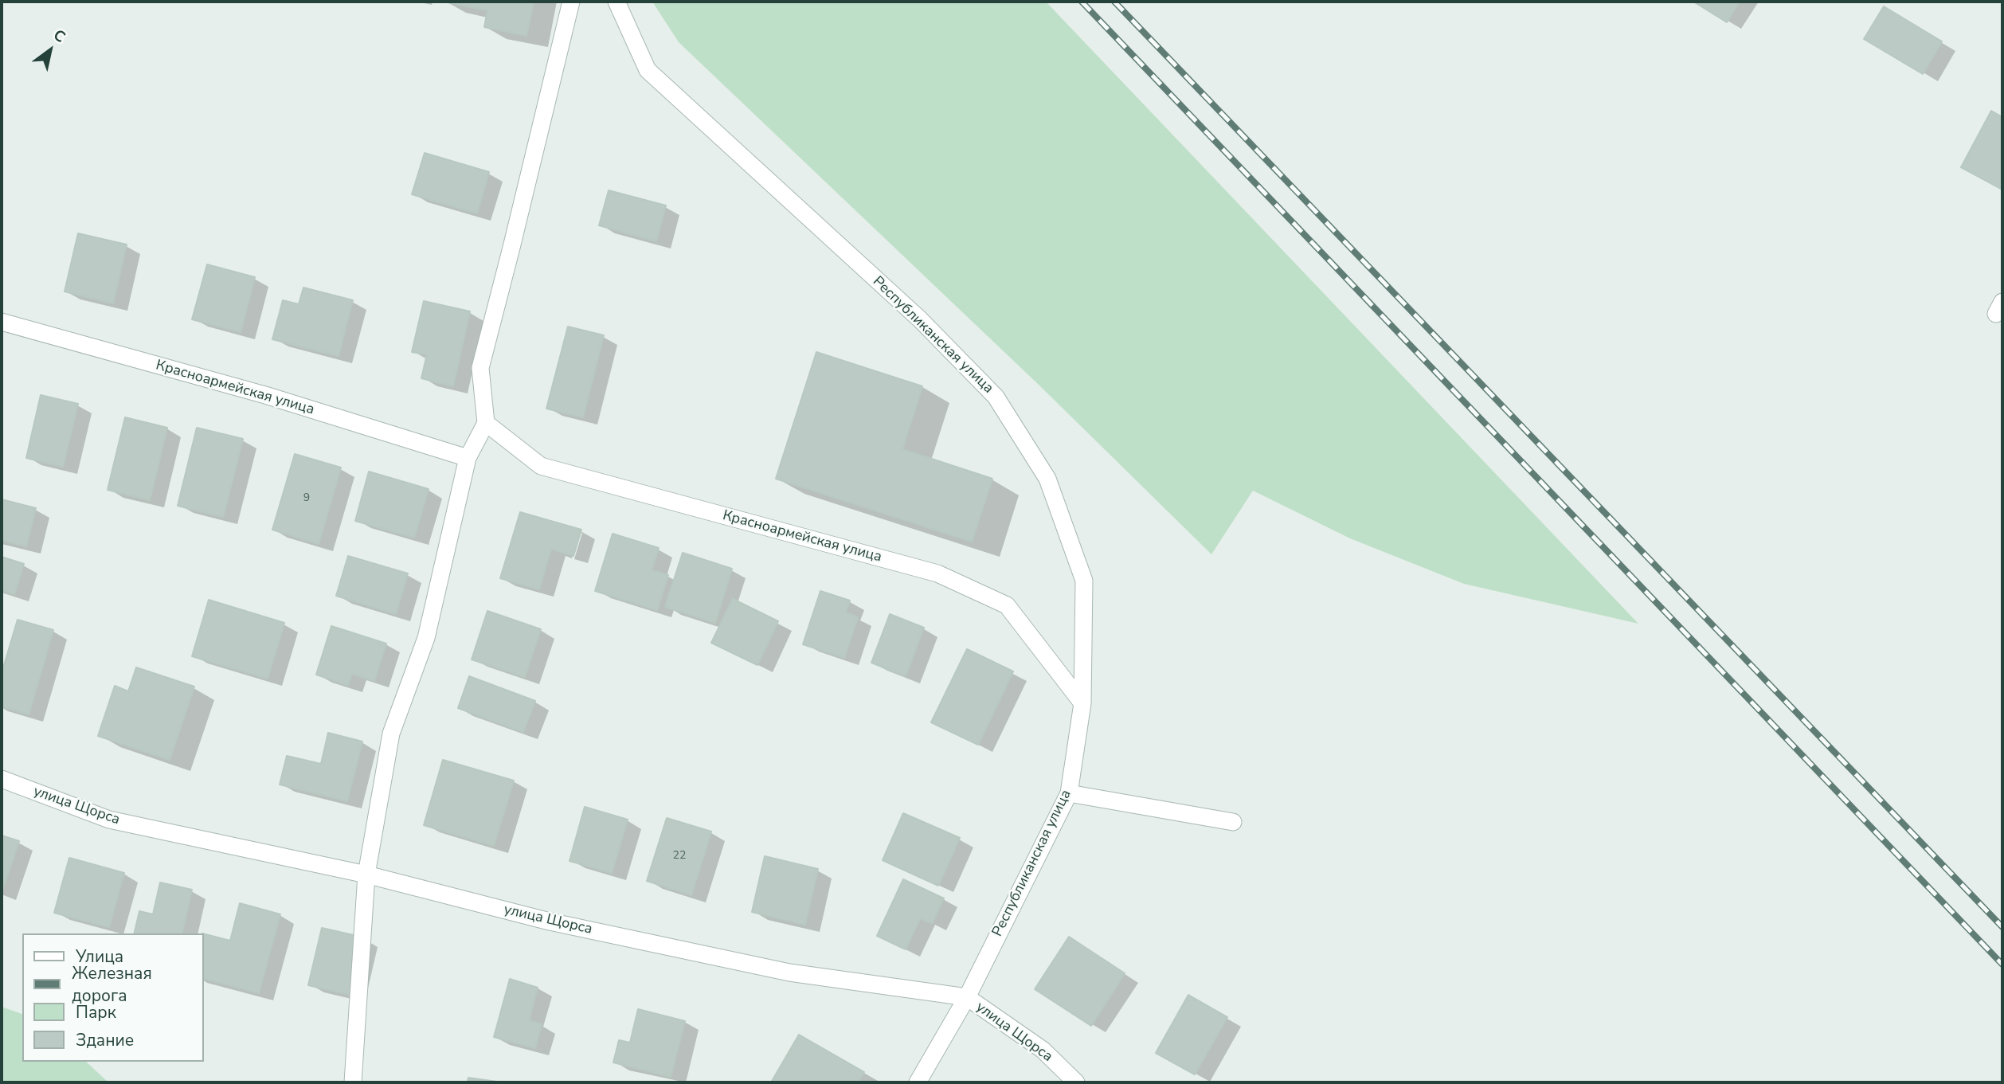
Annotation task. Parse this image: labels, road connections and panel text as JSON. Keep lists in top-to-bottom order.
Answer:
{
  "streets": {
    "street": ["Республиканская улица", "Красноармейская улица", "улица Щорса"]
  },
  "crossings": [
    ["Республиканская улица", "Красноармейская улица"],
    ["Республиканская улица", "улица Щорса"]
  ],
  "house_numbers": ["9", "22"],
  "legend": [
    "Улица",
    "Железная дорога",
    "Парк",
    "Здание"
  ],
  "north": "top right"
}
